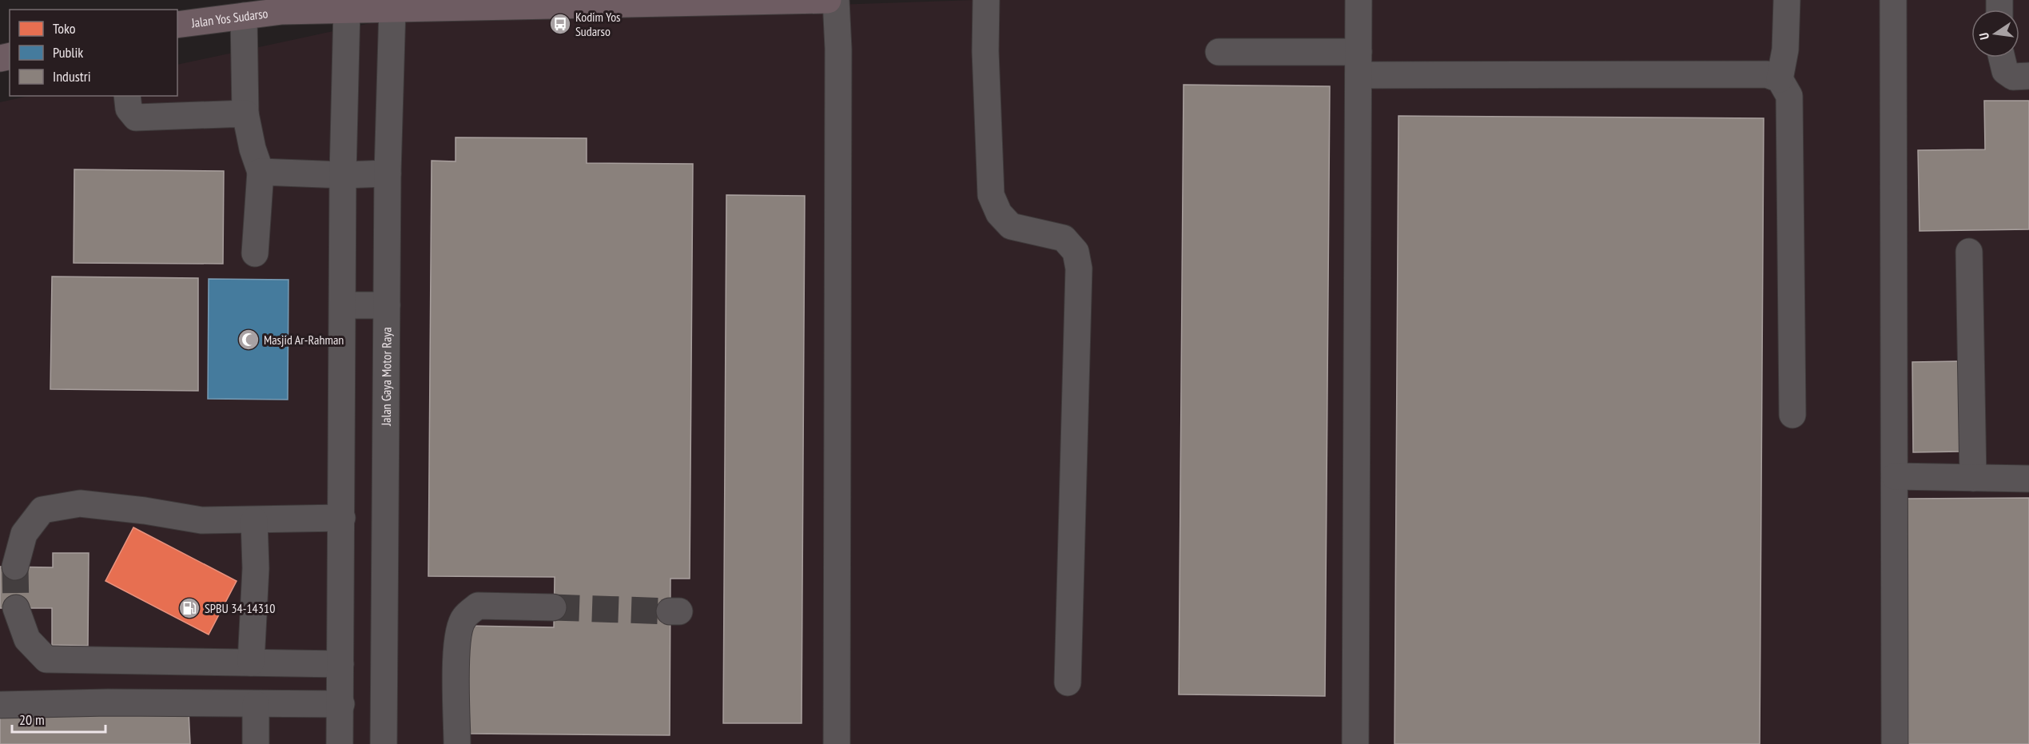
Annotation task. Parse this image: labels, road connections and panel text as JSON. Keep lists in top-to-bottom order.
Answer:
{
  "streets": {
    "highway": ["Jalan Yos Sudarso"],
    "street": ["Jalan Gaya Motor Raya"]
  },
  "crossings": [
    ["Jalan Yos Sudarso", "Jalan Gaya Motor Raya"]
  ],
  "places": {
    "bus stop": ["Kodim Yos Sudarso"],
    "mosque": ["Masjid Ar-Rahman"],
    "fuel station": ["SPBU 34-14310"]
  },
  "legend": ["Toko", "Publik", "Industri"],
  "scale_bar": "20 m",
  "north": "left"
}
